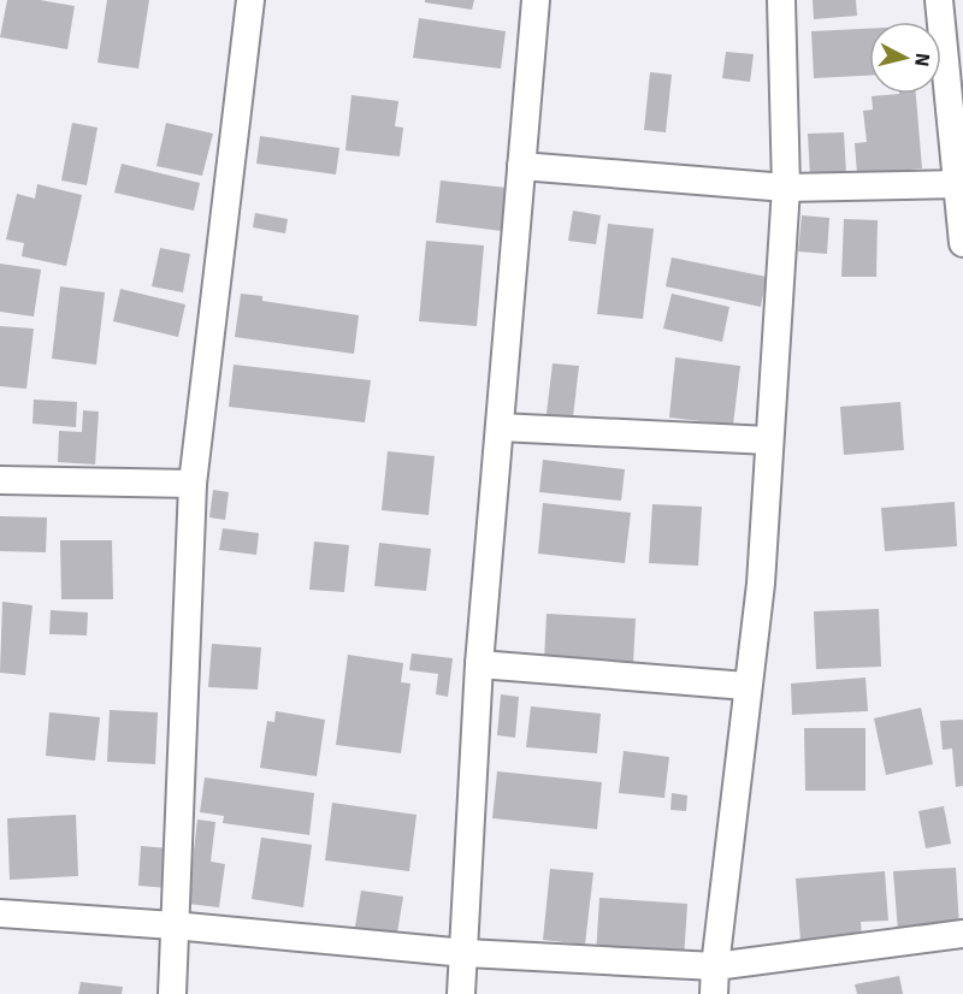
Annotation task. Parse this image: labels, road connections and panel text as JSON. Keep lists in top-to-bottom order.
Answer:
{
  "north": "right"
}
